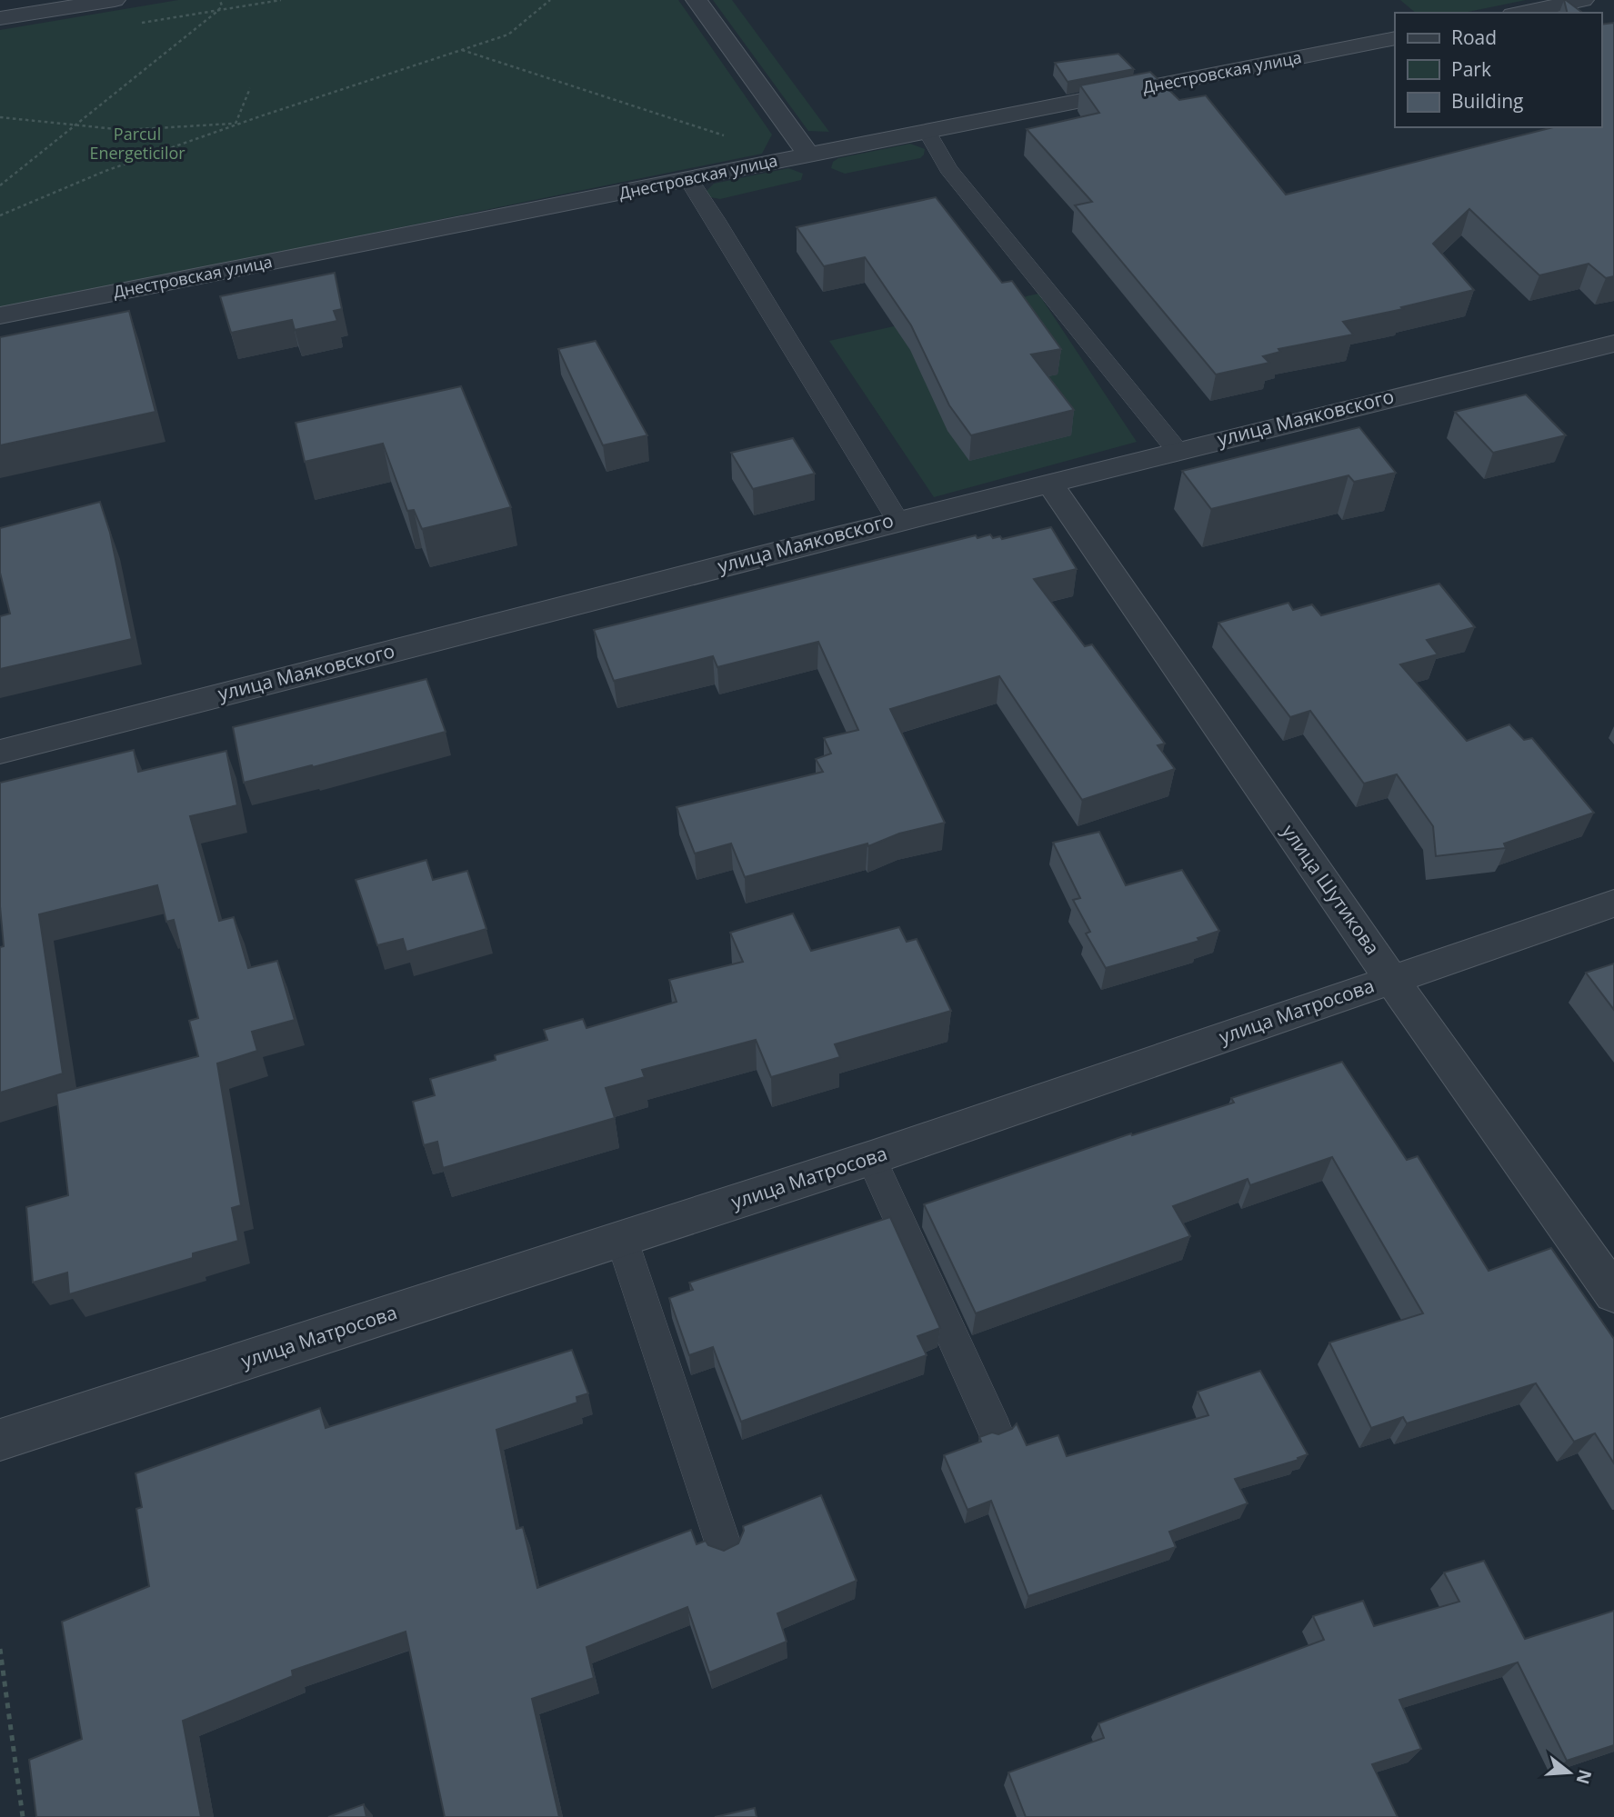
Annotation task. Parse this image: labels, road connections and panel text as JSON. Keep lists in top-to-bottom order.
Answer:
{
  "streets": {
    "street": [
      "Днестровская улица",
      "улица Маяковского",
      "улица Шутикова",
      "улица Матросова"
    ]
  },
  "crossings": [
    ["улица Маяковского", "улица Шутикова"],
    ["улица Шутикова", "улица Матросова"]
  ],
  "parks": ["Parcul Energeticilor"],
  "legend": ["Road", "Park", "Building"],
  "north": "right"
}
